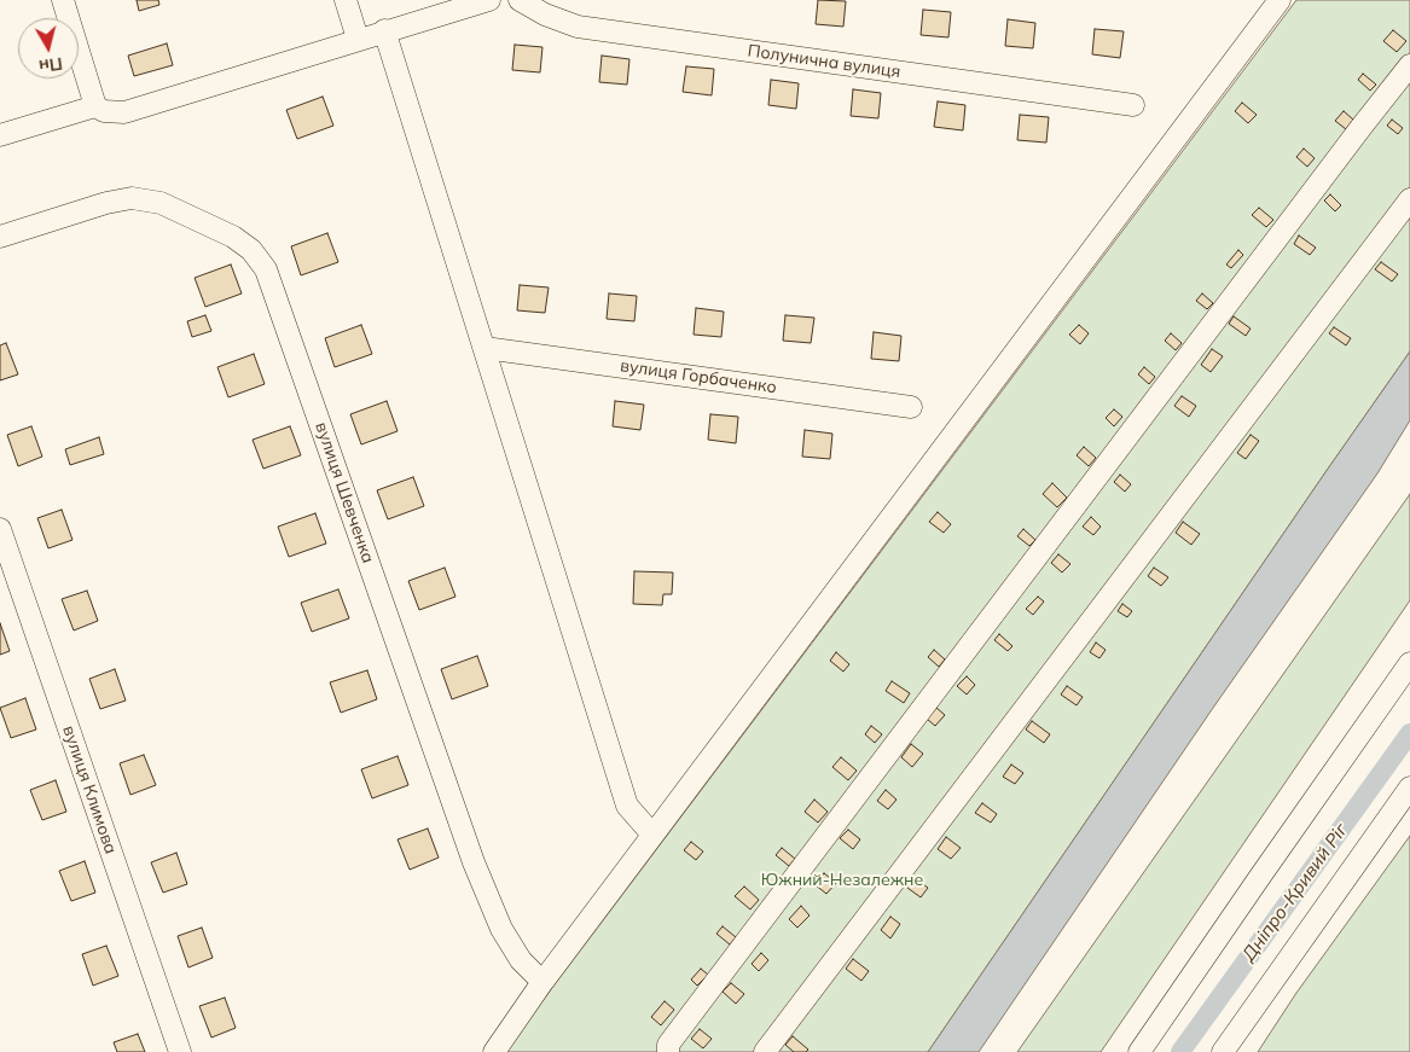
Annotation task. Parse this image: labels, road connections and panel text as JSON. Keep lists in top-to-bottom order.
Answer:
{
  "streets": {
    "street": [
      "Полунична вулиця",
      "вулиця Горбаченко",
      "вулиця Шевченка",
      "вулиця Климова"
    ]
  },
  "water": ["Дніпро-Кривий Ріг"],
  "parks": ["Южний-Незалежне"],
  "north": "bottom"
}
